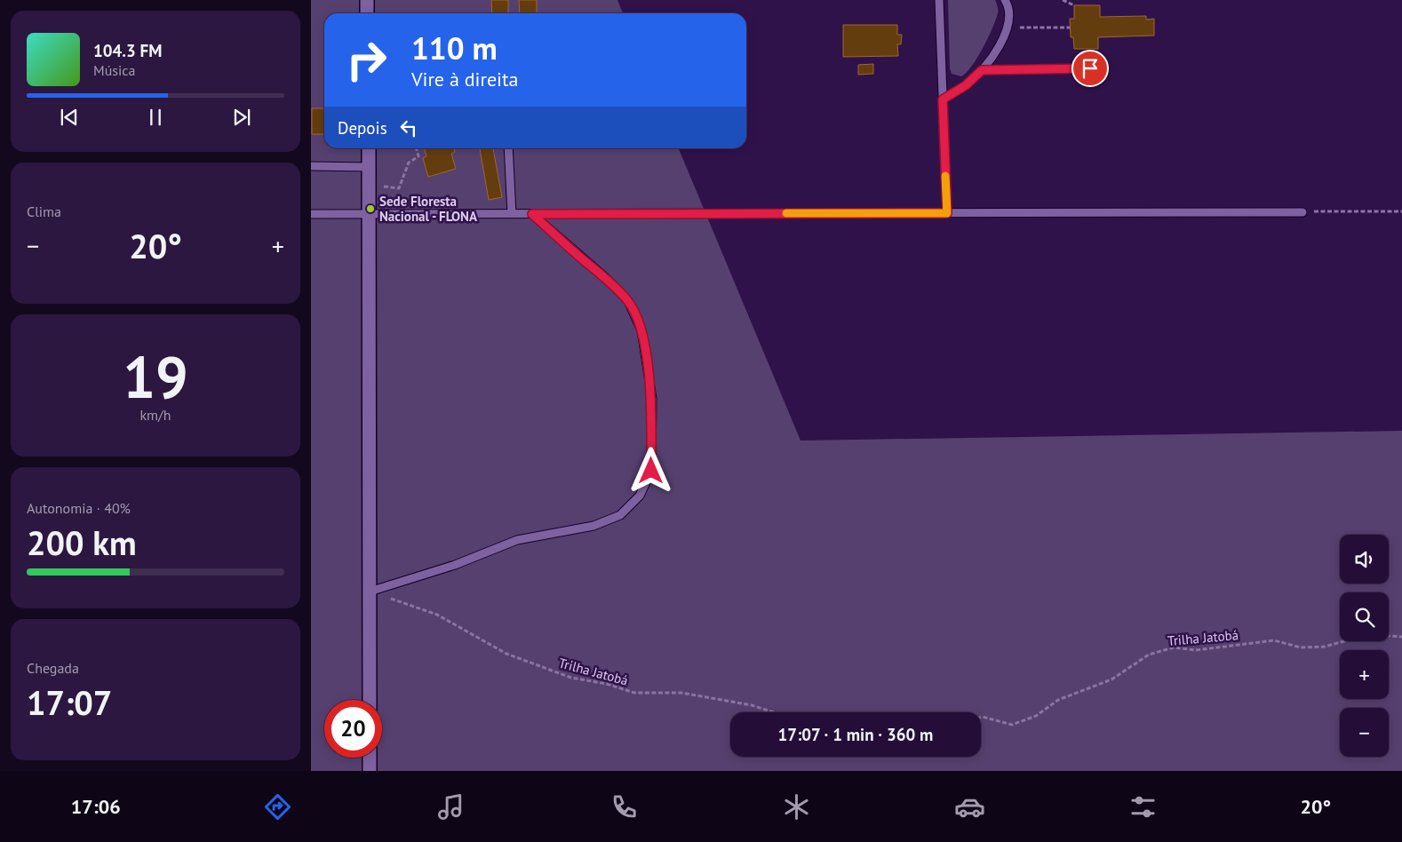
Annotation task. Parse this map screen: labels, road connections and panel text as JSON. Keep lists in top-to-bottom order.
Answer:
{
  "streets": {
    "path": ["Trilha Jatobá"]
  },
  "places": ["Sede Floresta Nacional - FLONA"],
  "page": {
    "turn": ["110 m", "Vire à direita"],
    "song": ["104.3 FM", "Música"],
    "then": "Depois",
    "tile": [
      "Clima",
      ["19", "km/h"],
      ["Autonomia · 40%", "200 km"],
      ["Chegada", "17:07"]
    ],
    "heat": ["−", "20°", "+"],
    "map_buttons": ["+", "−"],
    "limit": "20",
    "trip": "17:07 · 1 min · 360 m",
    "tabs": ["17:06", "20°"]
  }
}
